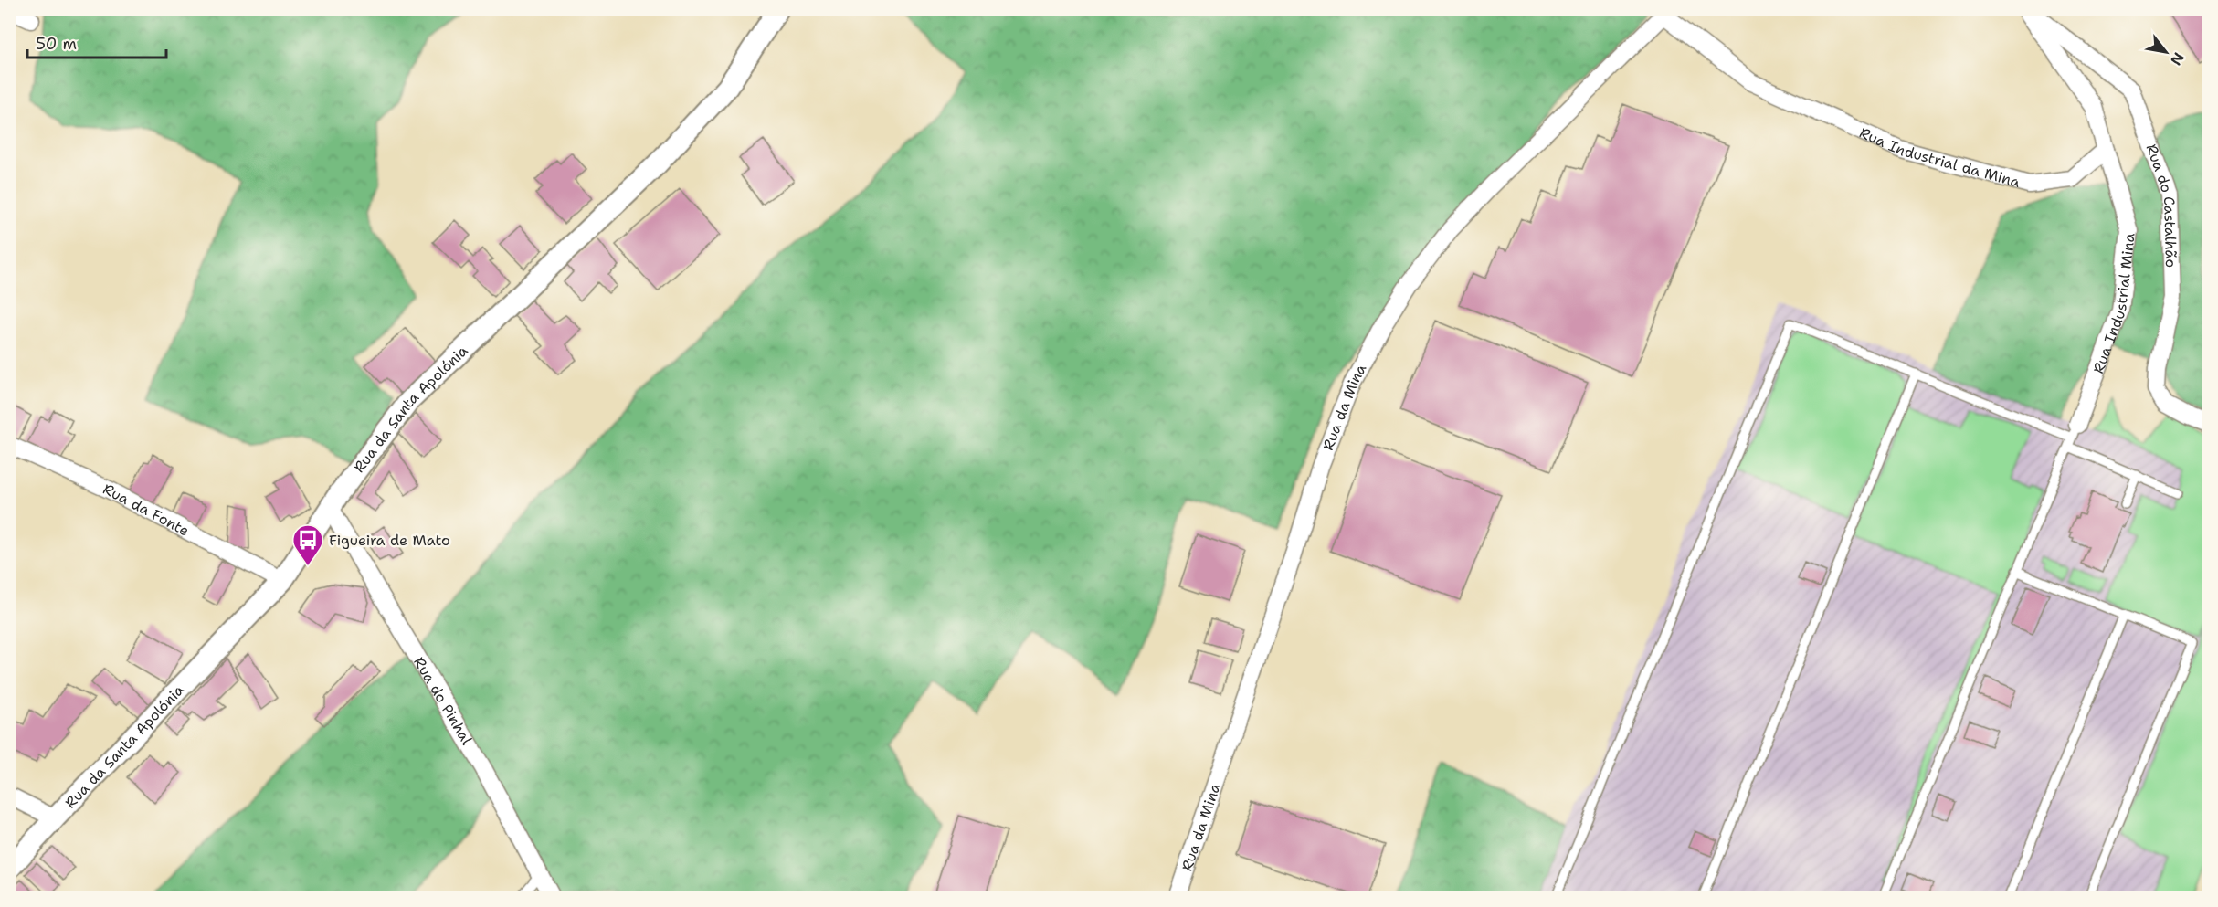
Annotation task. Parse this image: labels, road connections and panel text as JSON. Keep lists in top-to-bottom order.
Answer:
{
  "streets": {
    "street": [
      "Rua Industrial da Mina",
      "Rua do Castalhão",
      "Rua Industrial Mina",
      "Rua da Mina",
      "Rua da Santa Apolónia",
      "Rua da Fonte",
      "Rua do Pinhal"
    ]
  },
  "crossings": [
    ["Rua Industrial da Mina", "Rua Industrial Mina"],
    ["Rua Industrial da Mina", "Rua da Mina"],
    ["Rua da Santa Apolónia", "Rua da Fonte"],
    ["Rua da Santa Apolónia", "Rua do Pinhal"]
  ],
  "places": {
    "bus stop": ["Figueira de Mato"]
  },
  "scale_bar": "50 m",
  "north": "bottom right"
}
